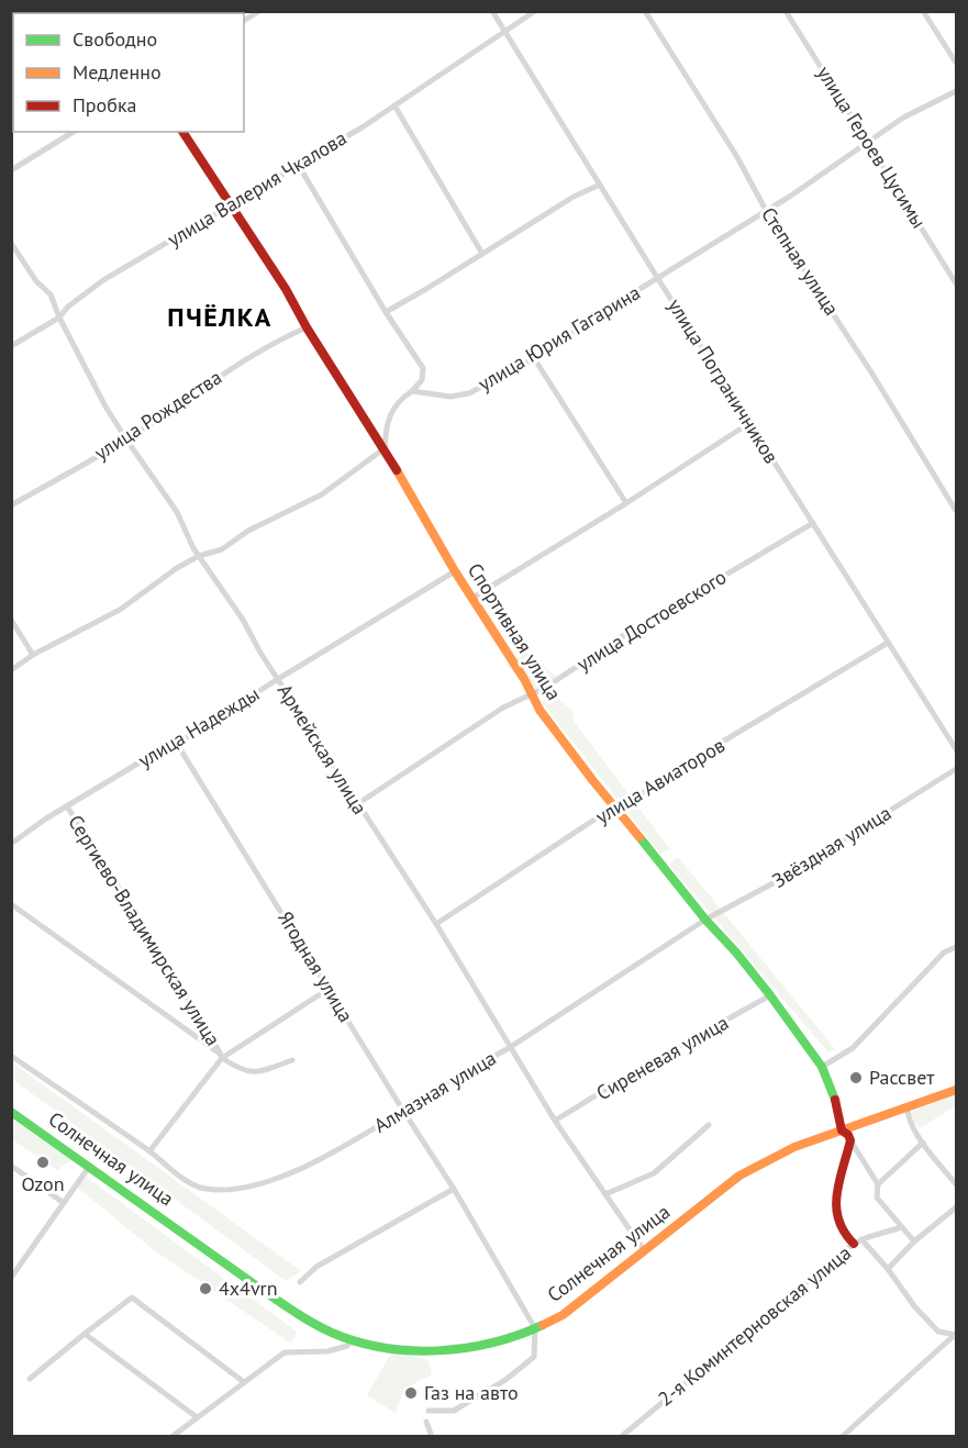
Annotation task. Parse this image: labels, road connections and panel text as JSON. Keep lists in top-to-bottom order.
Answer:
{
  "streets": {
    "street": [
      "улица Героев Цусимы",
      "улица Валерия Чкалова",
      "Степная улица",
      "улица Юрия Гагарина",
      "улица Пограничников",
      "улица Рождества",
      "улица Достоевского",
      "Спортивная улица",
      "улица Надежды",
      "Армейская улица",
      "улица Авиаторов",
      "Звёздная улица",
      "Сергиево-Владимирская улица",
      "Ягодная улица",
      "Сиреневая улица",
      "Алмазная улица",
      "Солнечная улица",
      "2-я Коминтерновская улица"
    ]
  },
  "crossings": [
    ["улица Героев Цусимы", "улица Юрия Гагарина"],
    ["улица Валерия Чкалова", "улица Пограничников"],
    ["улица Валерия Чкалова", "Спортивная улица"],
    ["улица Валерия Чкалова", "Армейская улица"],
    ["Степная улица", "улица Юрия Гагарина"],
    ["улица Юрия Гагарина", "улица Пограничников"],
    ["улица Пограничников", "улица Достоевского"],
    ["улица Пограничников", "улица Авиаторов"],
    ["улица Рождества", "Спортивная улица"],
    ["улица Рождества", "Армейская улица"],
    ["улица Достоевского", "Спортивная улица"],
    ["улица Достоевского", "Армейская улица"],
    ["Спортивная улица", "улица Надежды"],
    ["Спортивная улица", "улица Авиаторов"],
    ["Спортивная улица", "Звёздная улица"],
    ["Спортивная улица", "Сиреневая улица"],
    ["Спортивная улица", "Алмазная улица"],
    ["Спортивная улица", "Солнечная улица"],
    ["улица Надежды", "Армейская улица"],
    ["улица Надежды", "Сергиево-Владимирская улица"],
    ["улица Надежды", "Ягодная улица"],
    ["Армейская улица", "улица Авиаторов"],
    ["Армейская улица", "Сиреневая улица"],
    ["Армейская улица", "Алмазная улица"],
    ["Армейская улица", "Солнечная улица"],
    ["Звёздная улица", "Алмазная улица"],
    ["Ягодная улица", "Алмазная улица"],
    ["Ягодная улица", "Солнечная улица"]
  ],
  "districts": ["ПЧЁЛКА"],
  "places": [
    "Рассвет",
    "Ozon",
    "4x4vrn",
    "Газ на авто"
  ],
  "legend": ["Свободно", "Медленно", "Пробка"]
}
